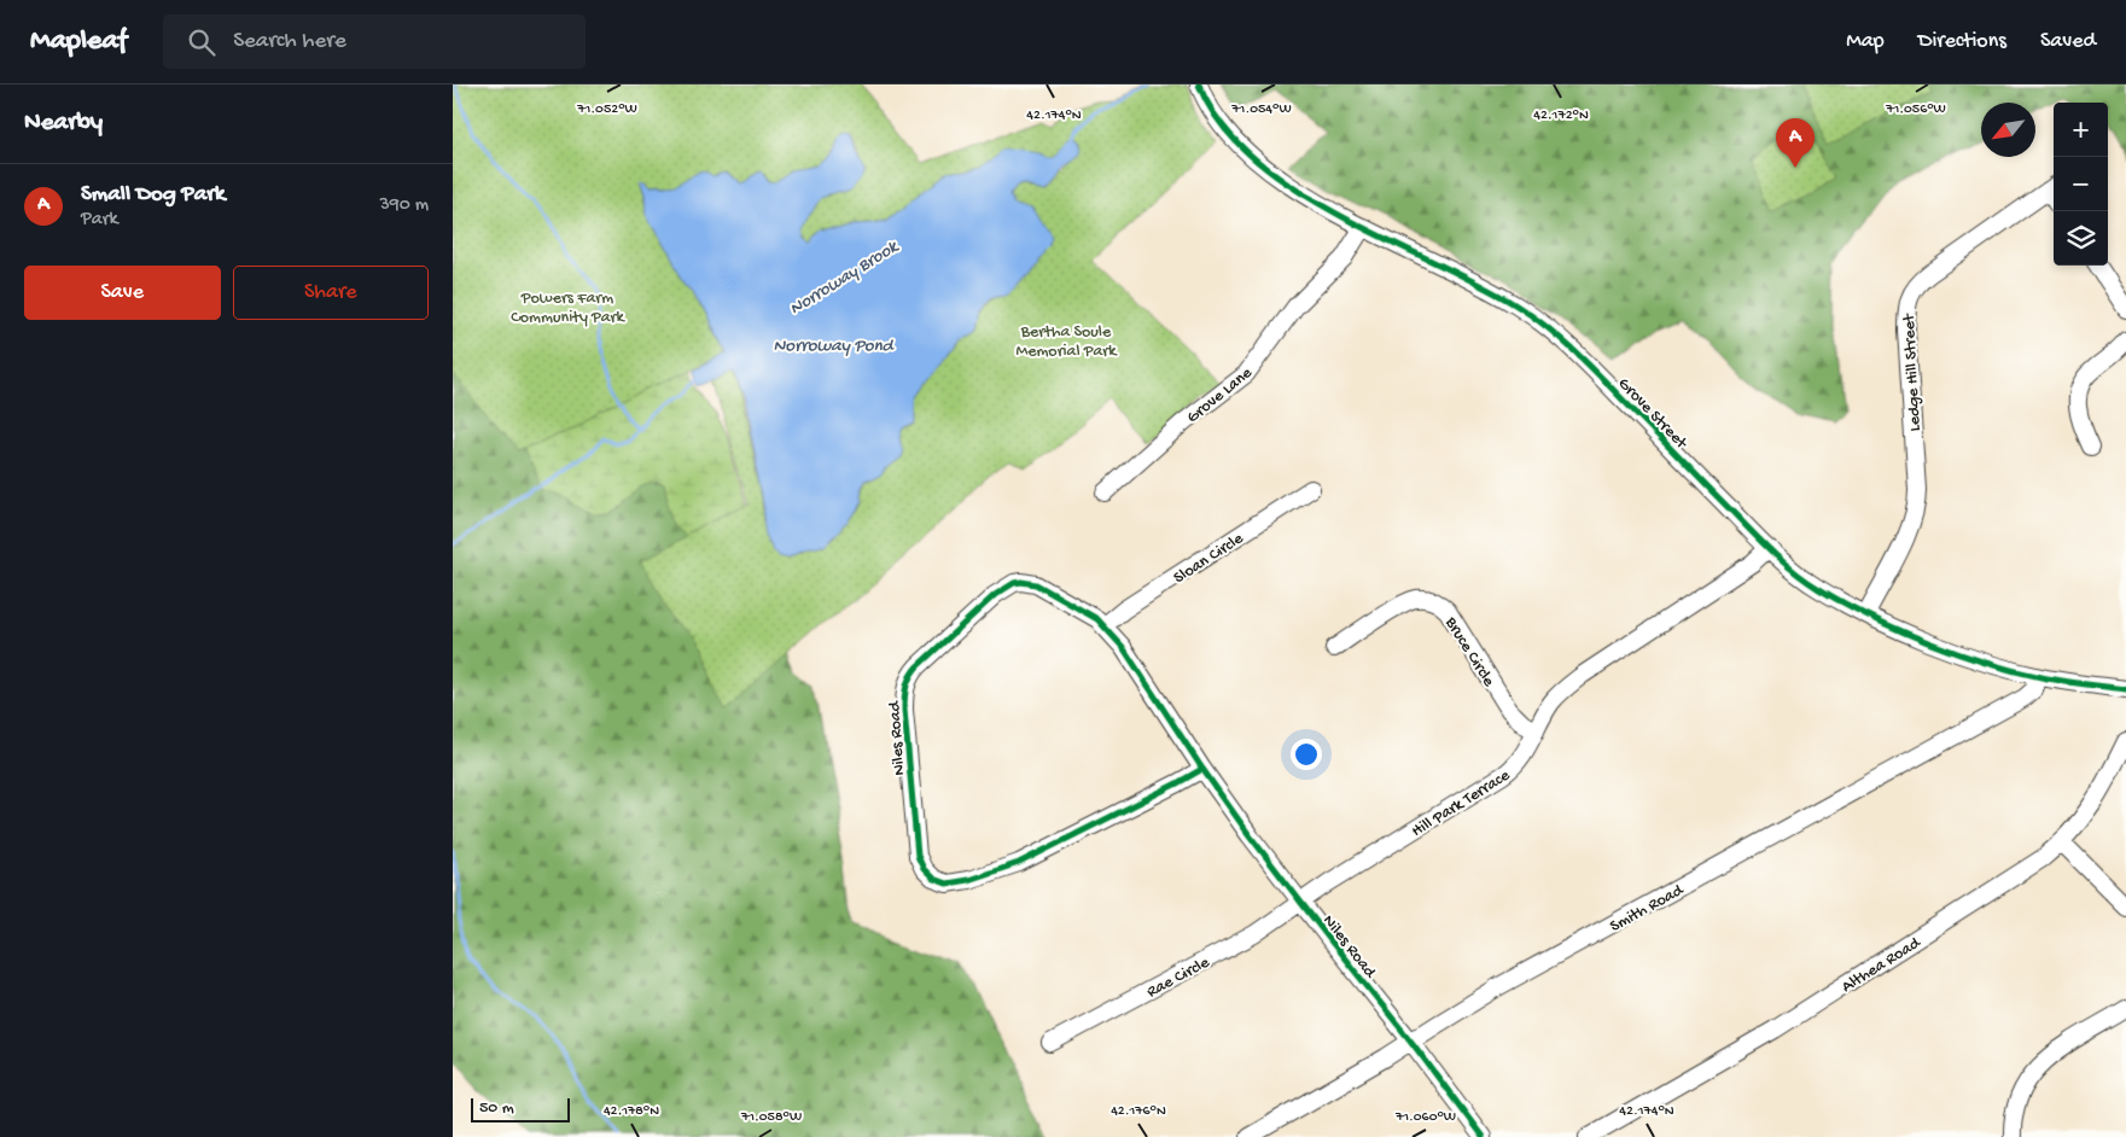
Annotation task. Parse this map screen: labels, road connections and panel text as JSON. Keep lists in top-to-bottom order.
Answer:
{
  "streets": {
    "street": [
      "Ledge Hill Street",
      "Grove Lane",
      "Grove Street",
      "Sloan Circle",
      "Bruce Circle",
      "Niles Road",
      "Hill Park Terrace",
      "Smith Road",
      "Althea Road",
      "Rae Circle"
    ]
  },
  "crossings": [
    ["Ledge Hill Street", "Grove Street"],
    ["Grove Lane", "Grove Street"],
    ["Grove Street", "Hill Park Terrace"],
    ["Grove Street", "Smith Road"],
    ["Sloan Circle", "Niles Road"],
    ["Bruce Circle", "Hill Park Terrace"],
    ["Niles Road", "Hill Park Terrace"],
    ["Niles Road", "Smith Road"],
    ["Niles Road", "Rae Circle"],
    ["Hill Park Terrace", "Rae Circle"]
  ],
  "water": ["Norroway Brook", "Norroway Pond"],
  "parks": ["Powers Farm Community Park", "Bertha Soule Memorial Park"],
  "scale_bar": "50 m",
  "north": "bottom left",
  "page": {
    "header": "Mapleaf",
    "search": "Search here",
    "nav": ["Map", "Directions", "Saved"],
    "heading": "Nearby",
    "map_buttons": ["+", "−"],
    "pins": "A",
    "list": [
      {
        "mark": "A",
        "name": "Small Dog Park",
        "note": "Park",
        "value": "390 m"
      }
    ],
    "buttons": ["Save", "Share"],
    "scale": "50 m"
  },
  "coordinates": [
    "71.052°W",
    "71.054°W",
    "71.056°W",
    "42.174°N",
    "42.172°N",
    "42.178°N",
    "42.176°N",
    "71.058°W",
    "71.060°W"
  ]
}
